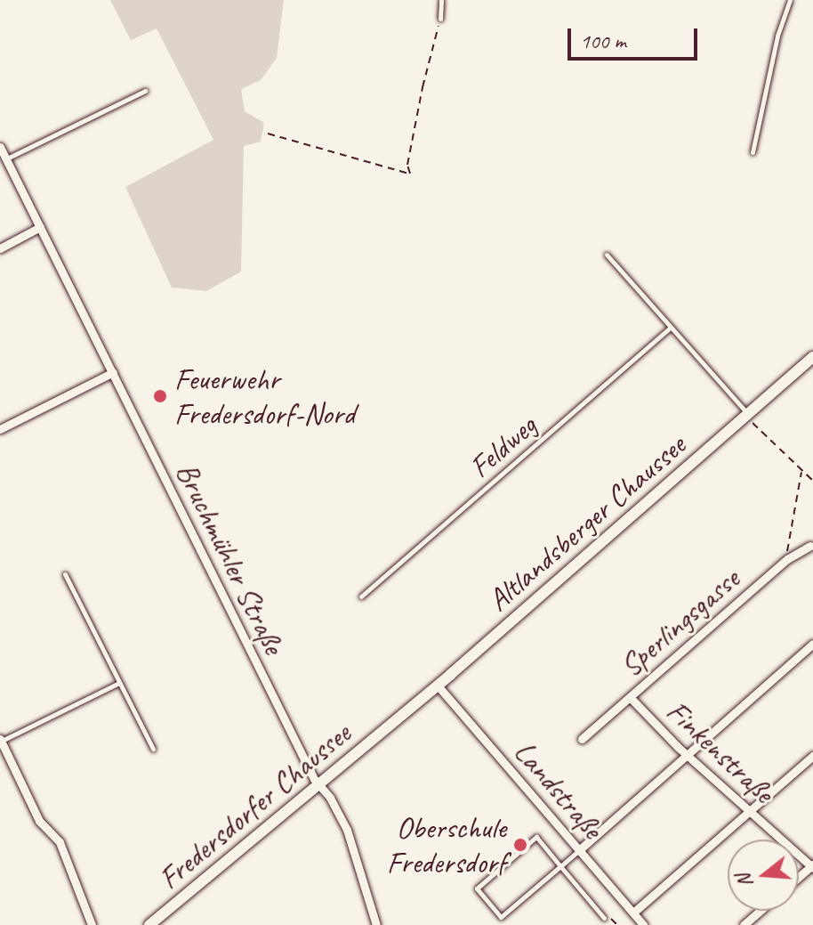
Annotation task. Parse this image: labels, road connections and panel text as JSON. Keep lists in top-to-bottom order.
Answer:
{
  "streets": {
    "main road": ["Altlandsberger Chaussee", "Fredersdorfer Chaussee"],
    "street": [
      "Bruchmühler Straße",
      "Sperlingsgasse",
      "Finkenstraße",
      "Landstraße"
    ],
    "lane": ["Feldweg"]
  },
  "crossings": [
    ["Altlandsberger Chaussee", "Landstraße"],
    ["Altlandsberger Chaussee", "Fredersdorfer Chaussee"],
    ["Bruchmühler Straße", "Fredersdorfer Chaussee"],
    ["Sperlingsgasse", "Finkenstraße"]
  ],
  "places": ["Feuerwehr Fredersdorf-Nord", "Oberschule Fredersdorf"],
  "scale_bar": "100 m",
  "north": "left"
}
